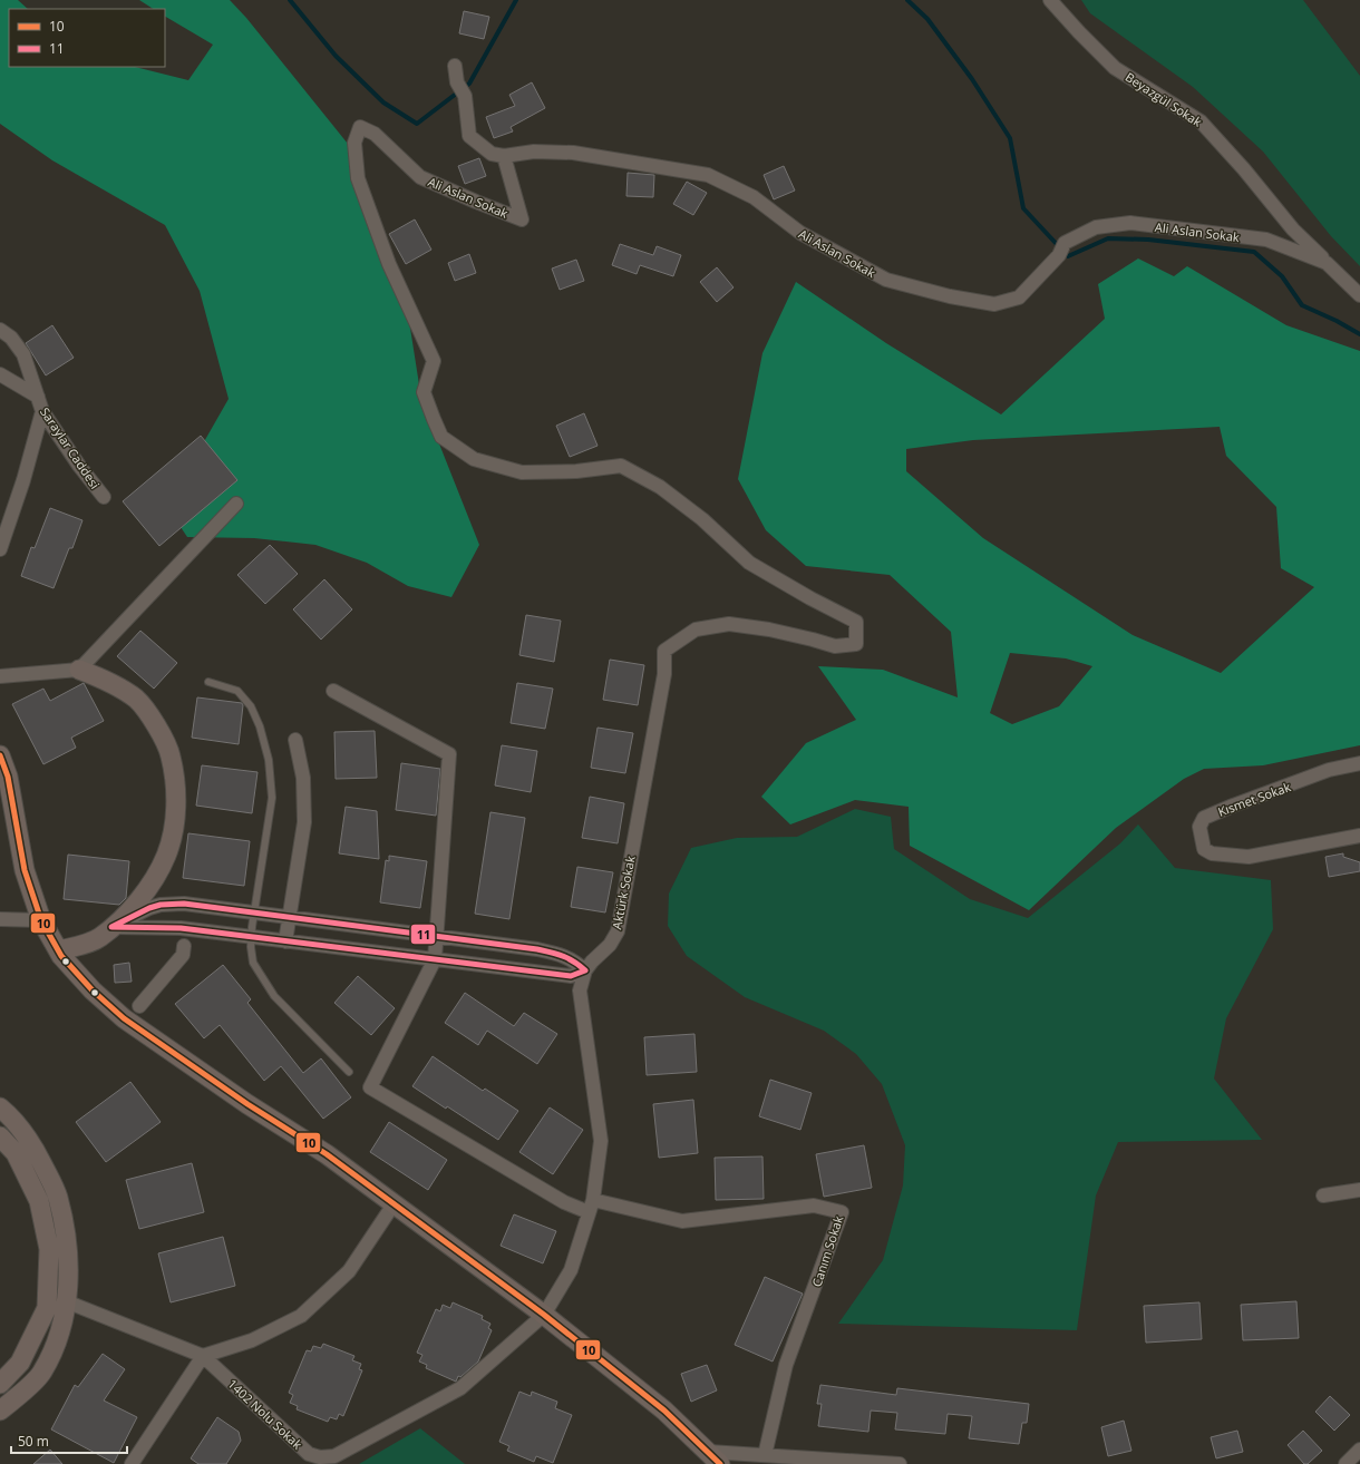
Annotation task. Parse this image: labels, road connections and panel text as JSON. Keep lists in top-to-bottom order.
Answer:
{
  "streets": {
    "street": [
      "Beyazgül Sokak",
      "Ali Aslan Sokak",
      "Saraylar Caddesi",
      "Kısmet Sokak",
      "Aktürk Sokak",
      "Canım Sokak",
      "1402 Nolu Sokak"
    ]
  },
  "crossings": [
    ["Beyazgül Sokak", "Ali Aslan Sokak"],
    ["Ali Aslan Sokak", "Aktürk Sokak"],
    ["Aktürk Sokak", "Canım Sokak"],
    ["Aktürk Sokak", "1402 Nolu Sokak"]
  ],
  "lines": ["transit line 10", "transit line 11"],
  "legend": ["10", "11"],
  "scale_bar": "50 m"
}
